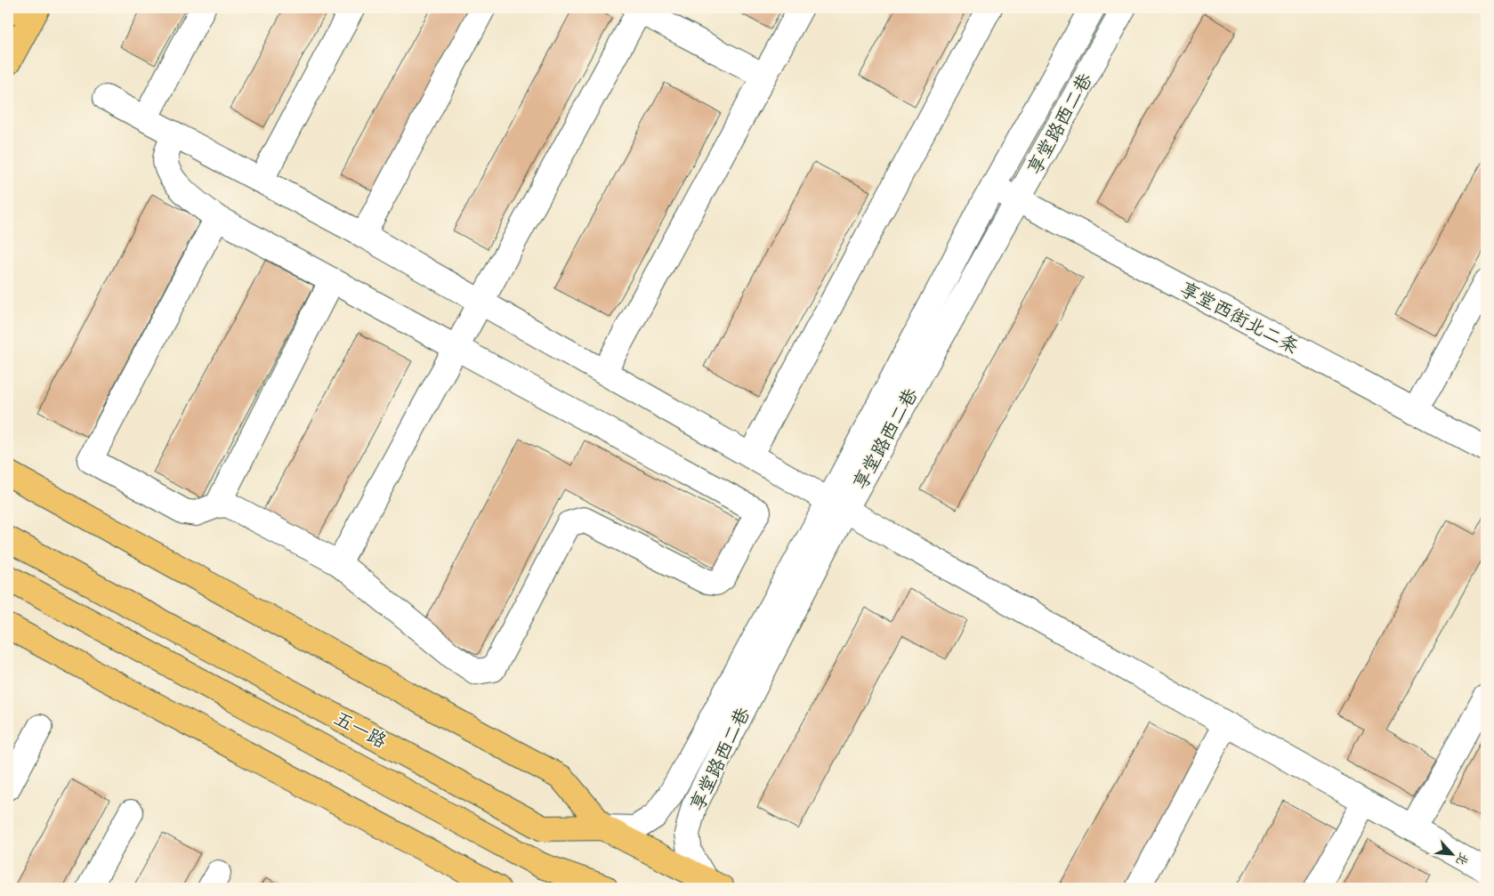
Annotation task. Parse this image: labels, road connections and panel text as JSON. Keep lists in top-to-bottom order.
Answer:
{
  "streets": {
    "main road": ["五一路"],
    "street": ["享堂路西二巷", "享堂西街北二条"]
  },
  "crossings": [
    ["享堂路西二巷", "享堂西街北二条"],
    ["享堂路西二巷", "五一路"]
  ],
  "north": "bottom right"
}
